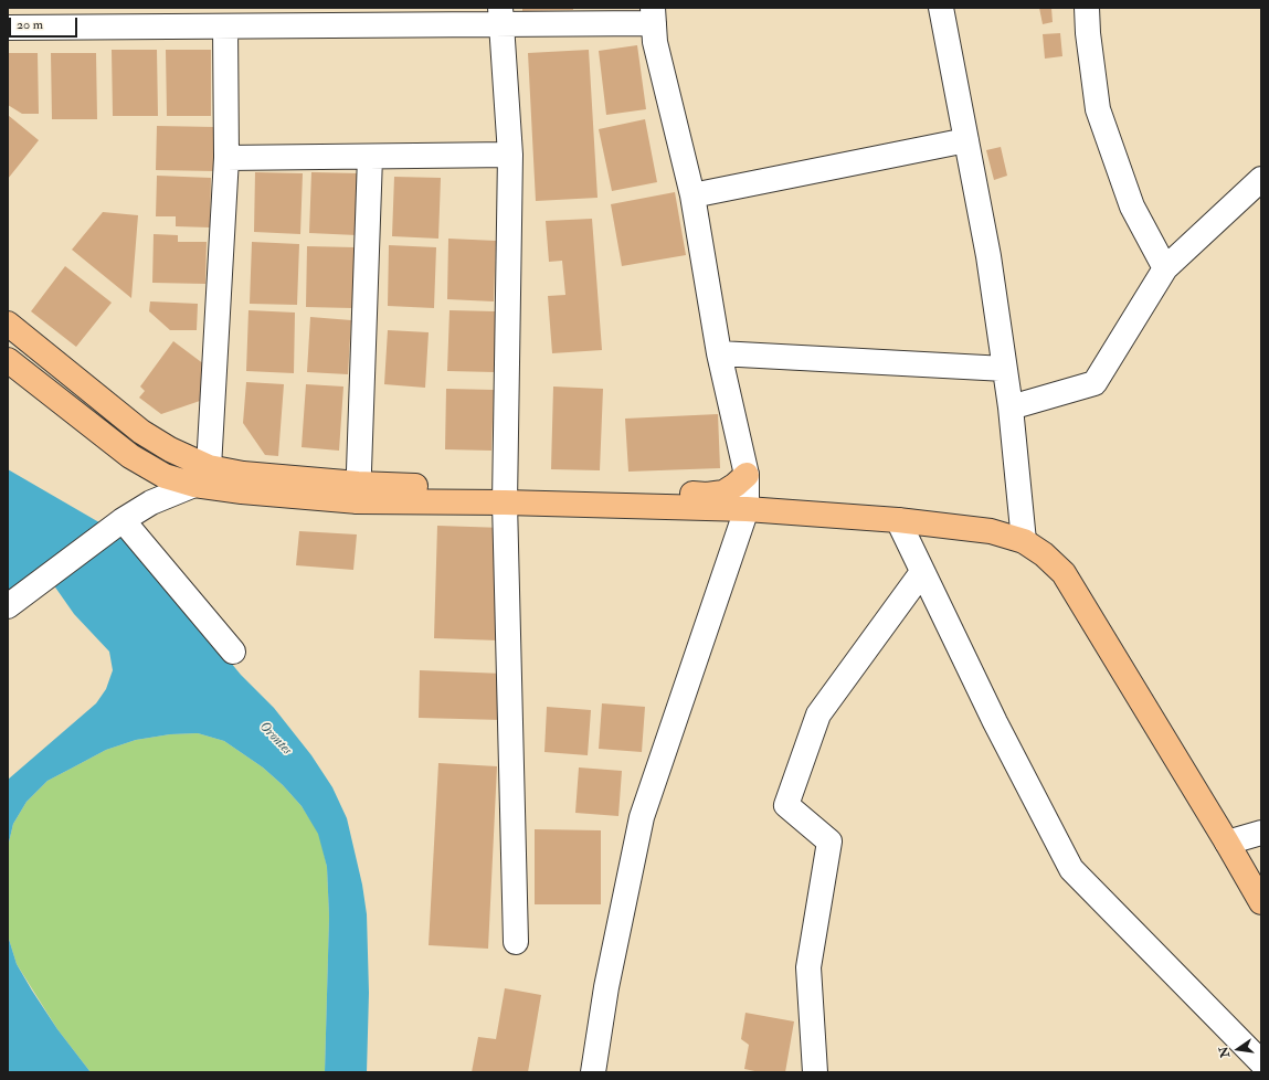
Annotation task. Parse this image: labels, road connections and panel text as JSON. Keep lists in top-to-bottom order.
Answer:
{
  "water": ["Orontes"],
  "scale_bar": "20 m",
  "north": "left"
}
